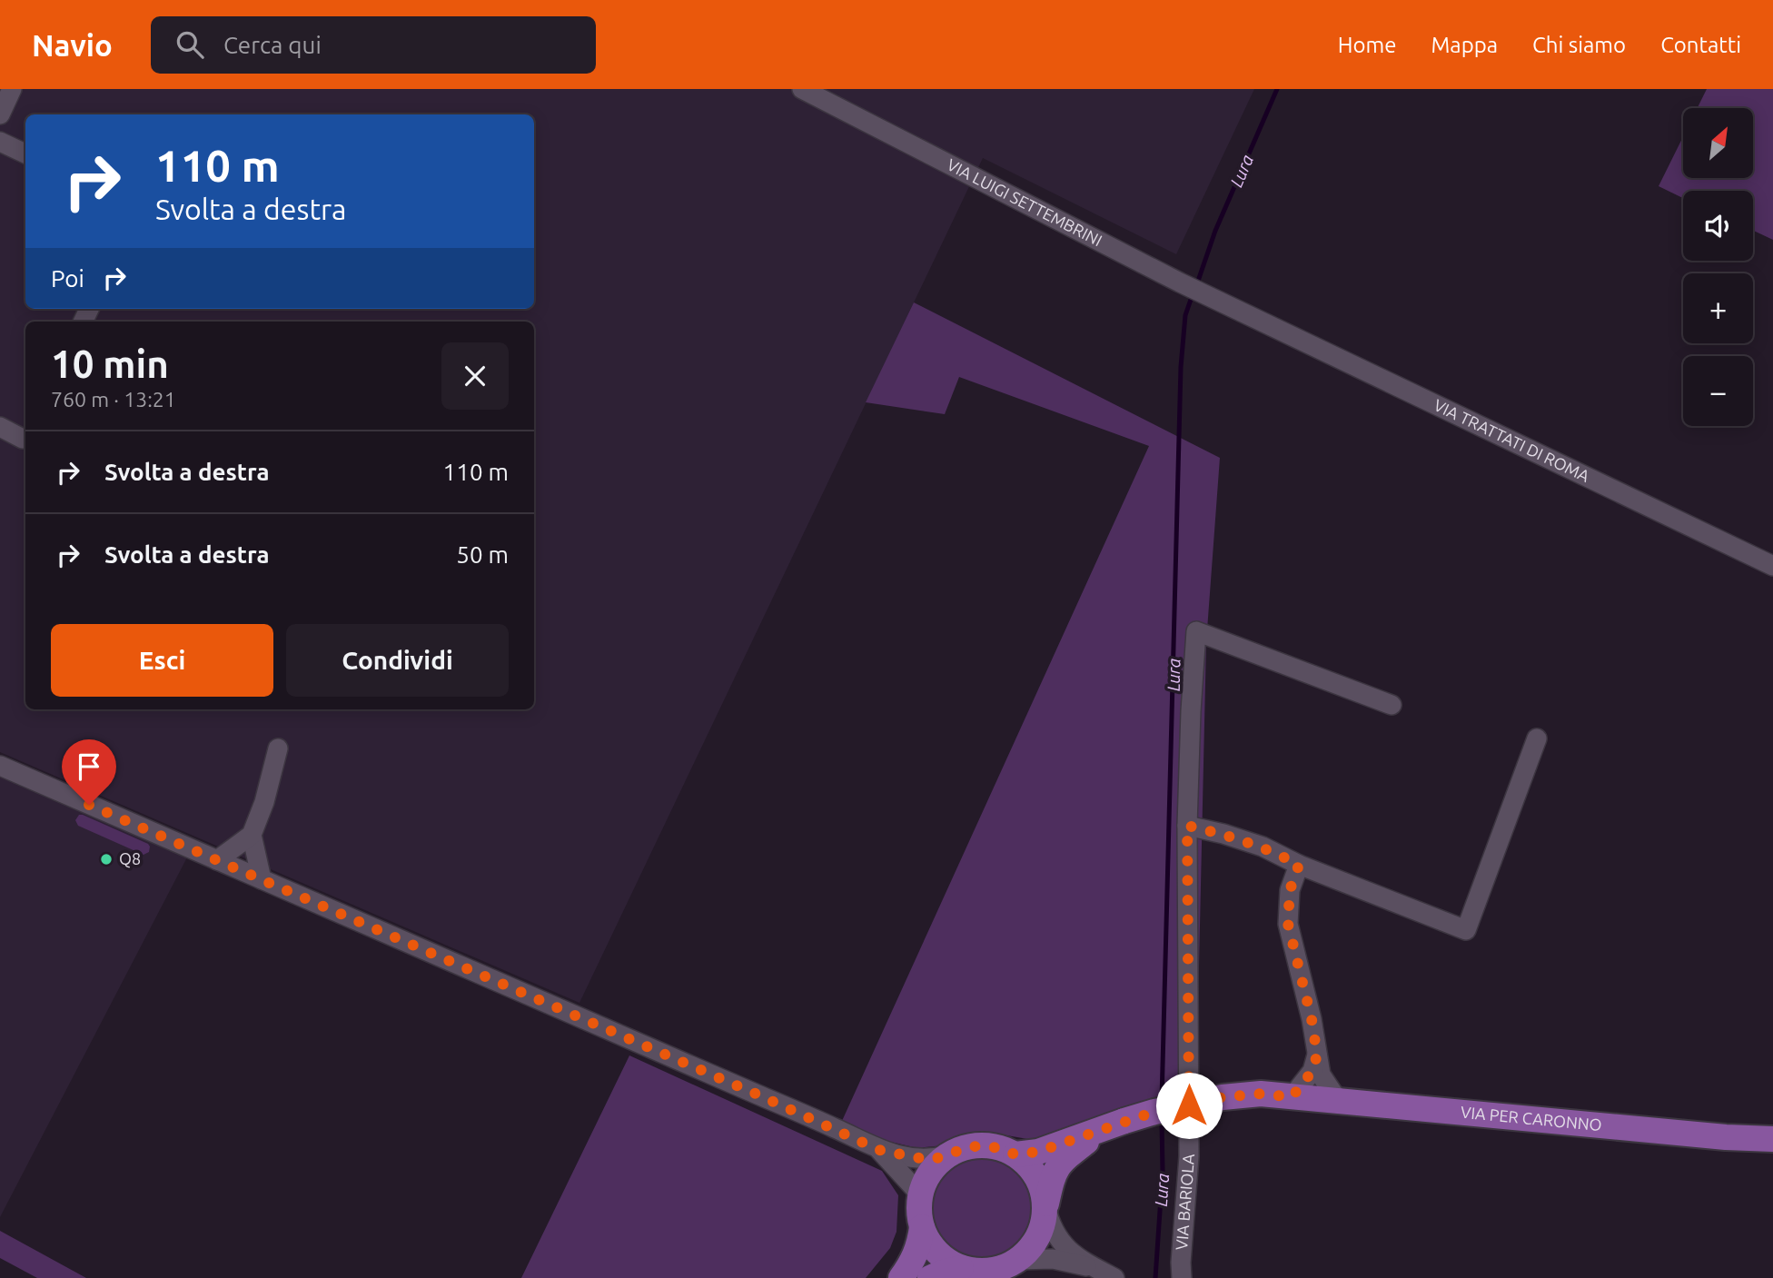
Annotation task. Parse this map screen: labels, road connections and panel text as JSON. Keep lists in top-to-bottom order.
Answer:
{
  "streets": {
    "main road": ["VIA PER CARONNO"],
    "street": ["VIA LUIGI SETTEMBRINI", "VIA TRATTATI DI ROMA", "VIA BARIOLA"]
  },
  "crossings": [
    ["VIA LUIGI SETTEMBRINI", "VIA TRATTATI DI ROMA"]
  ],
  "water": ["Lura"],
  "places": ["Q8"],
  "north": "top right",
  "page": {
    "header": "Navio",
    "search": "Cerca qui",
    "nav": [
      "Home",
      "Mappa",
      "Chi siamo",
      "Contatti"
    ],
    "map_buttons": ["+", "−"],
    "turn": ["110 m", "Svolta a destra"],
    "then": "Poi",
    "heading": ["10 min", "760 m · 13:21"],
    "list": [
      {
        "name": "Svolta a destra",
        "value": "110 m"
      },
      {
        "name": "Svolta a destra",
        "value": "50 m"
      }
    ],
    "buttons": ["Esci", "Condividi"]
  }
}
